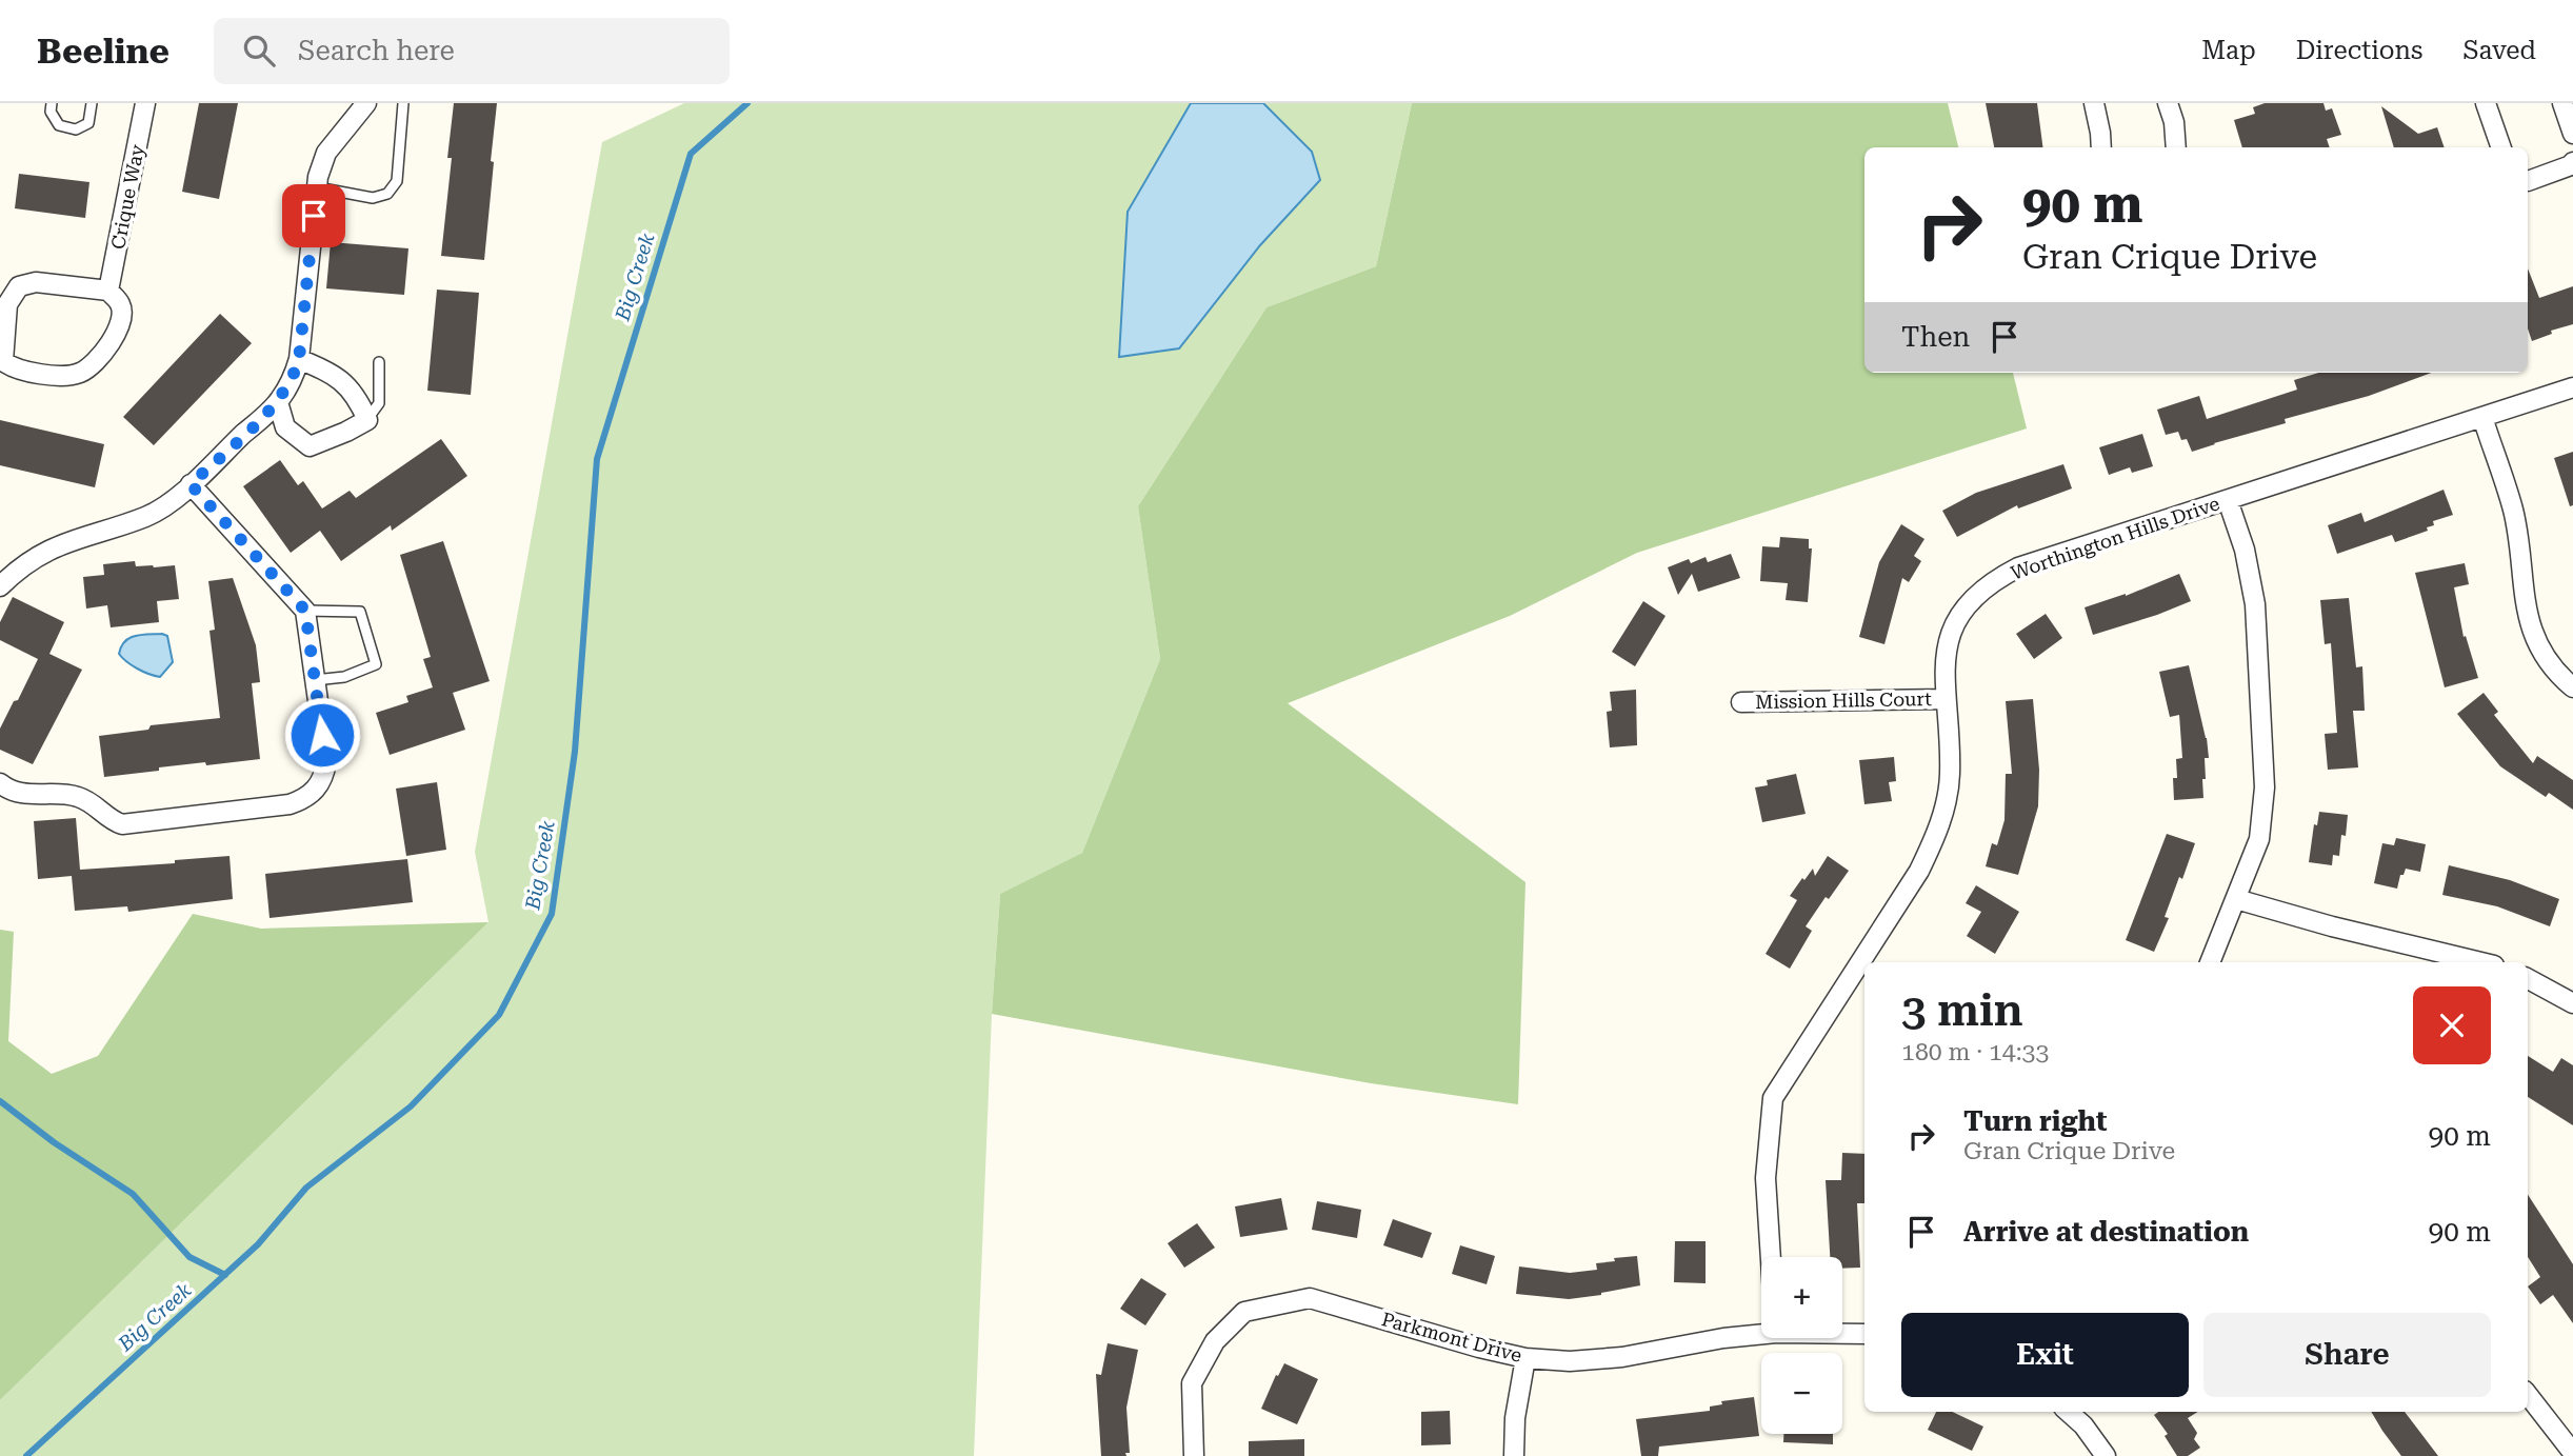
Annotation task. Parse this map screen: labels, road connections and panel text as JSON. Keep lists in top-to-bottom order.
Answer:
{
  "streets": {
    "street": [
      "Crique Way",
      "Worthington Hills Drive",
      "Mission Hills Court",
      "Parkmont Drive"
    ]
  },
  "crossings": [
    ["Worthington Hills Drive", "Mission Hills Court"]
  ],
  "water": ["Big Creek"],
  "page": {
    "header": "Beeline",
    "search": "Search here",
    "nav": ["Map", "Directions", "Saved"],
    "turn": ["90 m", "Gran Crique Drive"],
    "then": "Then",
    "heading": ["3 min", "180 m · 14:33"],
    "list": [
      {
        "name": "Turn right",
        "note": "Gran Crique Drive",
        "value": "90 m"
      },
      {
        "name": "Arrive at destination",
        "value": "90 m"
      }
    ],
    "map_buttons": ["+", "−"],
    "buttons": ["Exit", "Share"]
  }
}
